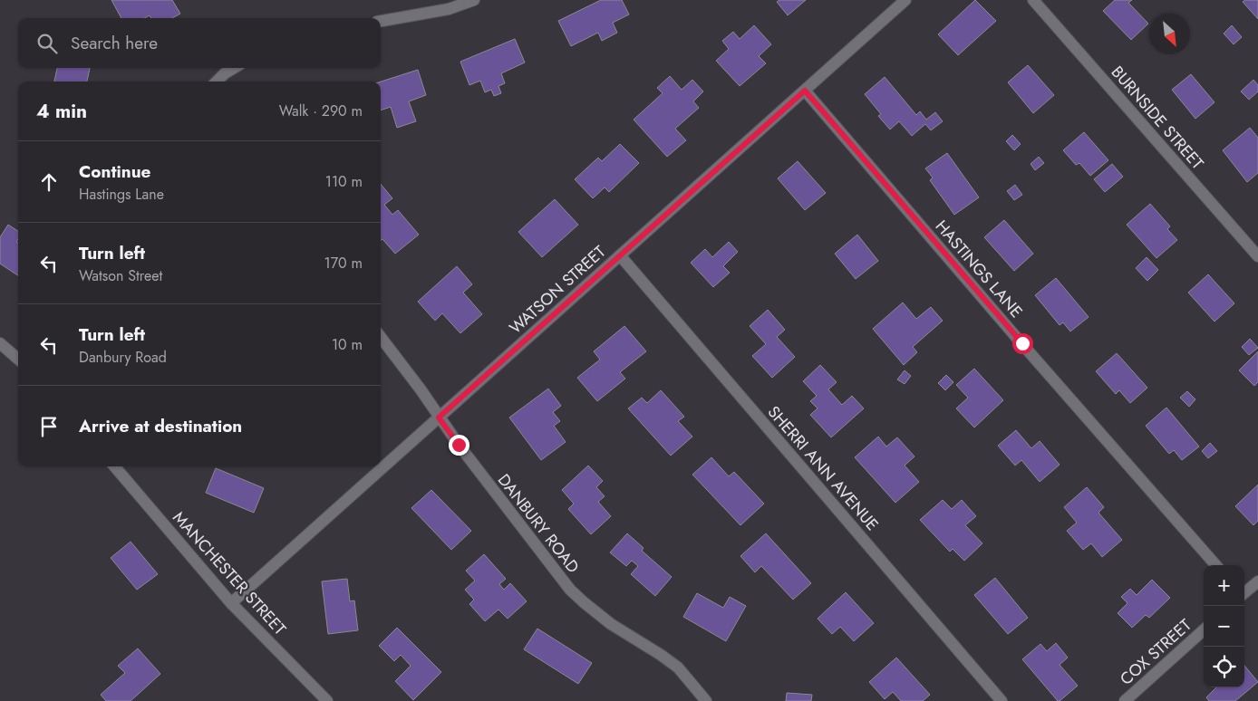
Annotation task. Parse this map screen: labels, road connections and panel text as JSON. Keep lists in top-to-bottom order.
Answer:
{
  "streets": {
    "street": [
      "BURNSIDE STREET",
      "HASTINGS LANE",
      "WATSON STREET",
      "SHERRI ANN AVENUE",
      "DANBURY ROAD",
      "MANCHESTER STREET",
      "COX STREET"
    ]
  },
  "crossings": [
    ["HASTINGS LANE", "WATSON STREET"],
    ["WATSON STREET", "SHERRI ANN AVENUE"],
    ["WATSON STREET", "DANBURY ROAD"],
    ["WATSON STREET", "MANCHESTER STREET"]
  ],
  "north": "bottom right",
  "page": {
    "search": "Search here",
    "heading": ["4 min", "Walk · 290 m"],
    "list": [
      ["Continue", "Hastings Lane", "110 m"],
      ["Turn left", "Watson Street", "170 m"],
      ["Turn left", "Danbury Road", "10 m"],
      "Arrive at destination"
    ],
    "map_buttons": ["+", "−"]
  }
}
